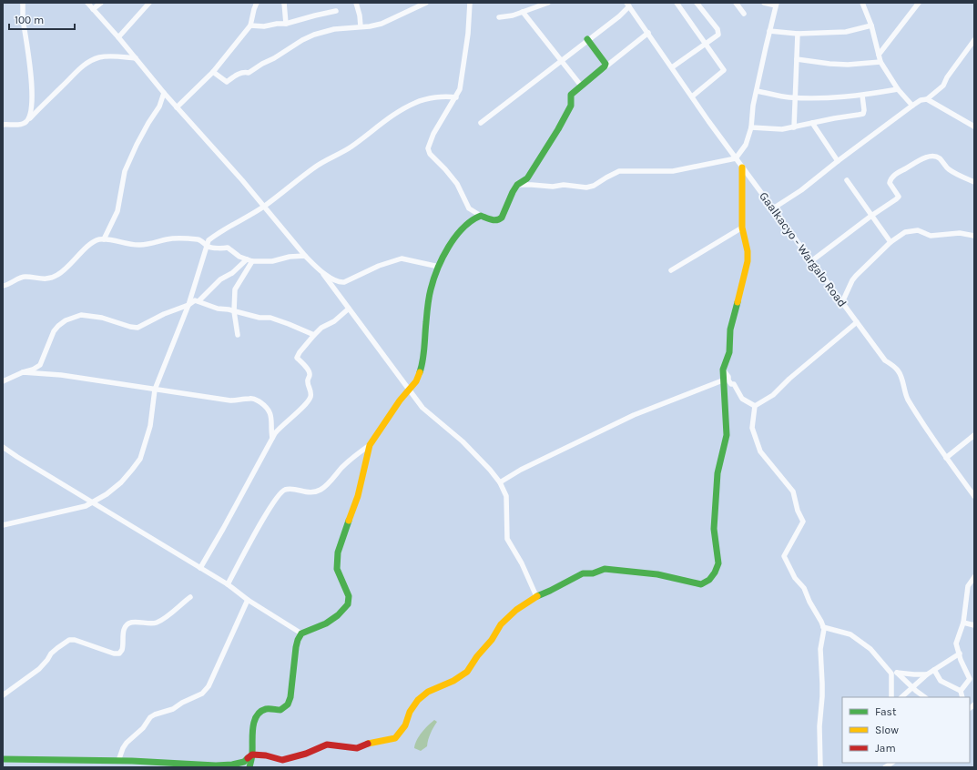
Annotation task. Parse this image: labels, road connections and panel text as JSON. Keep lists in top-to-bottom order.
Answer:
{
  "streets": {
    "street": ["Gaalkacyo - Wargalo Road"]
  },
  "legend": ["Fast", "Slow", "Jam"],
  "scale_bar": "100 m"
}
